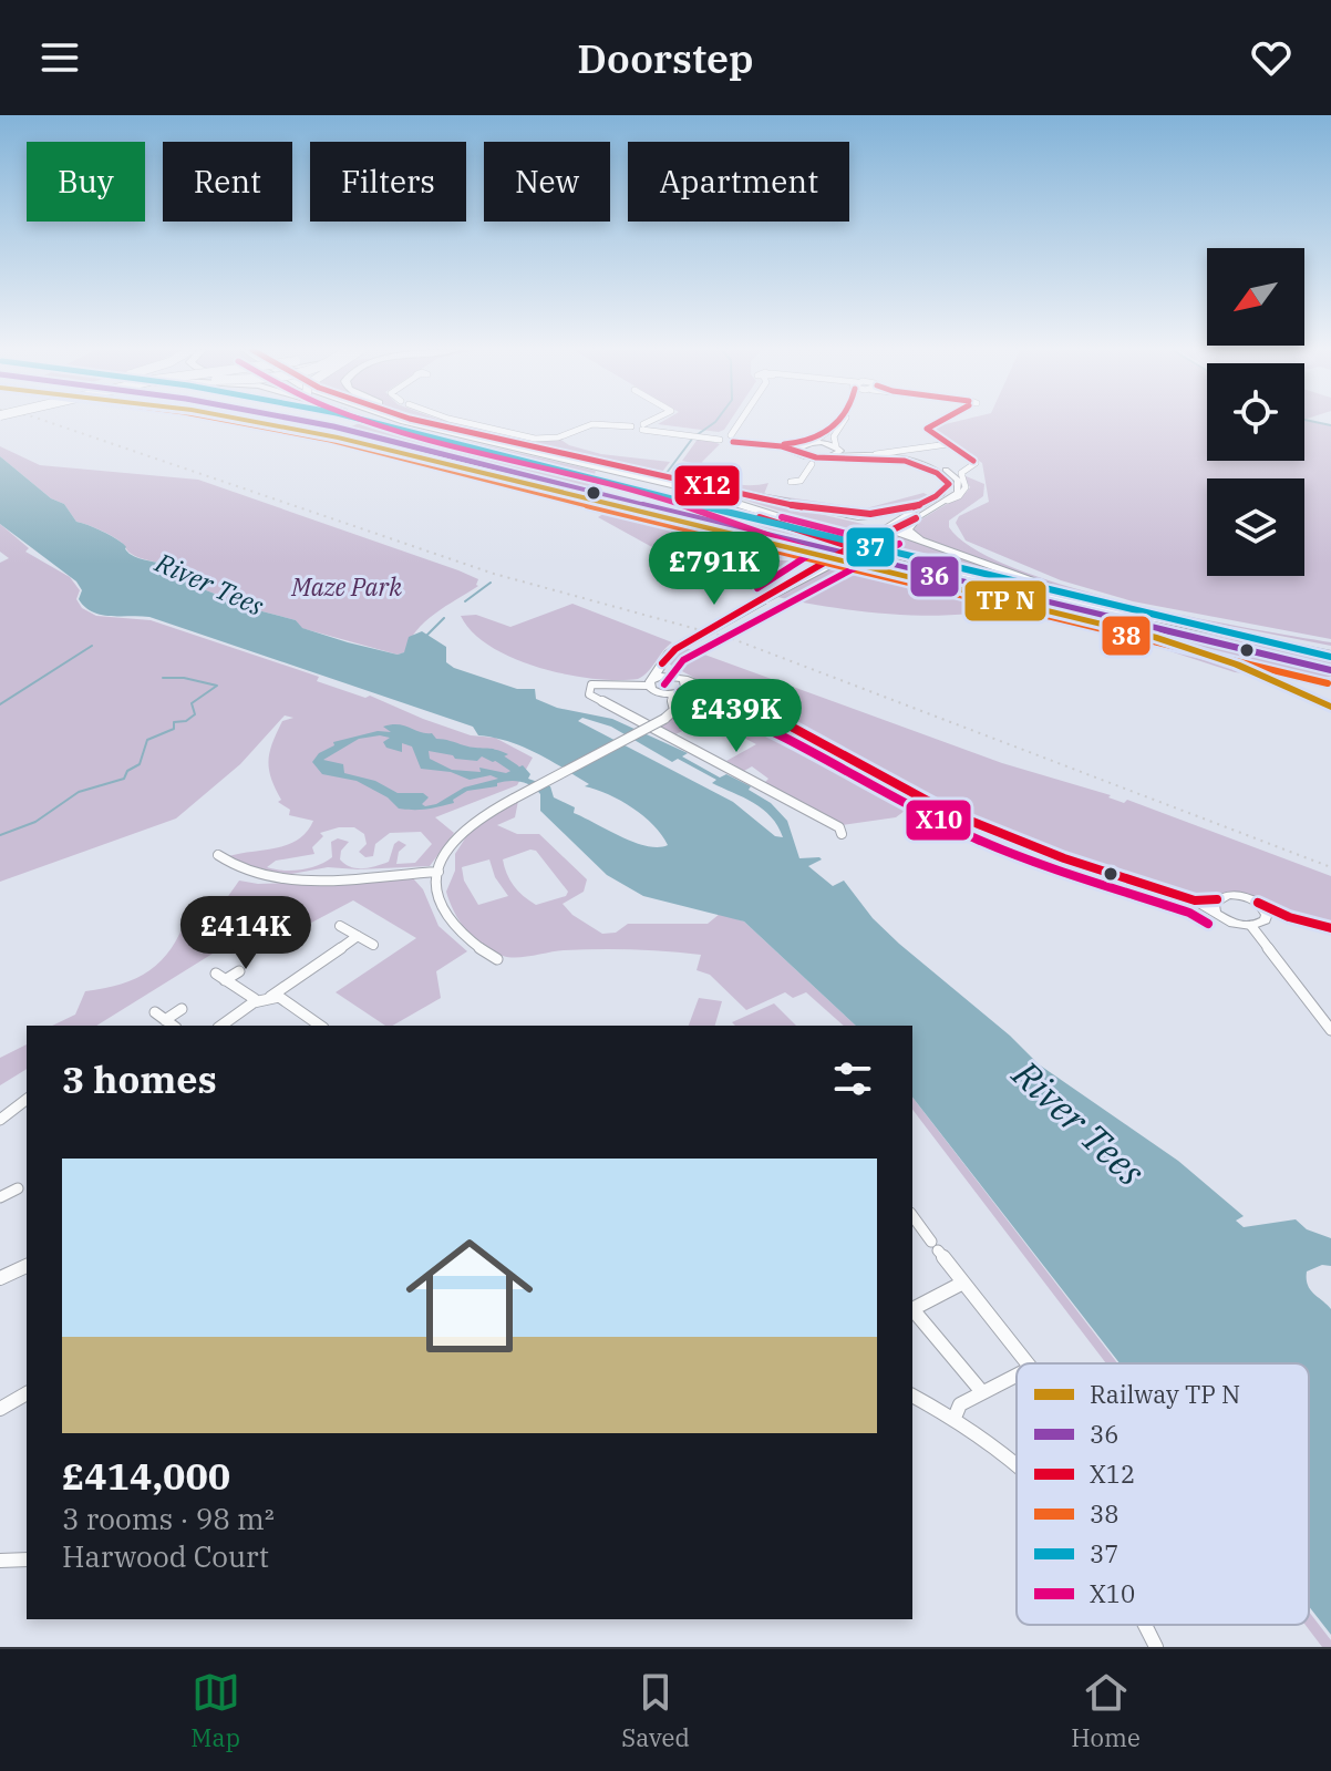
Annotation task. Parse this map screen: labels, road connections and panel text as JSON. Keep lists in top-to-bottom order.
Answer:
{
  "water": ["River Tees"],
  "parks": ["Maze Park"],
  "lines": [
    "transit line 36",
    "transit line X12",
    "transit line 38",
    "transit line 37",
    "transit line X10"
  ],
  "legend": [
    "Railway TP N",
    "36",
    "X12",
    "38",
    "37",
    "X10"
  ],
  "north": "bottom left",
  "page": {
    "header": "Doorstep",
    "chip": [
      "Buy",
      "Rent",
      "Filters",
      "New",
      "Apartment"
    ],
    "price": ["£791K", "£439K", "£414K"],
    "heading": "3 homes",
    "list": [
      {
        "name": "£414,000",
        "note": "3 rooms · 98 m² · Harwood Court"
      }
    ],
    "tabs": ["Map", "Saved", "Home"]
  }
}
